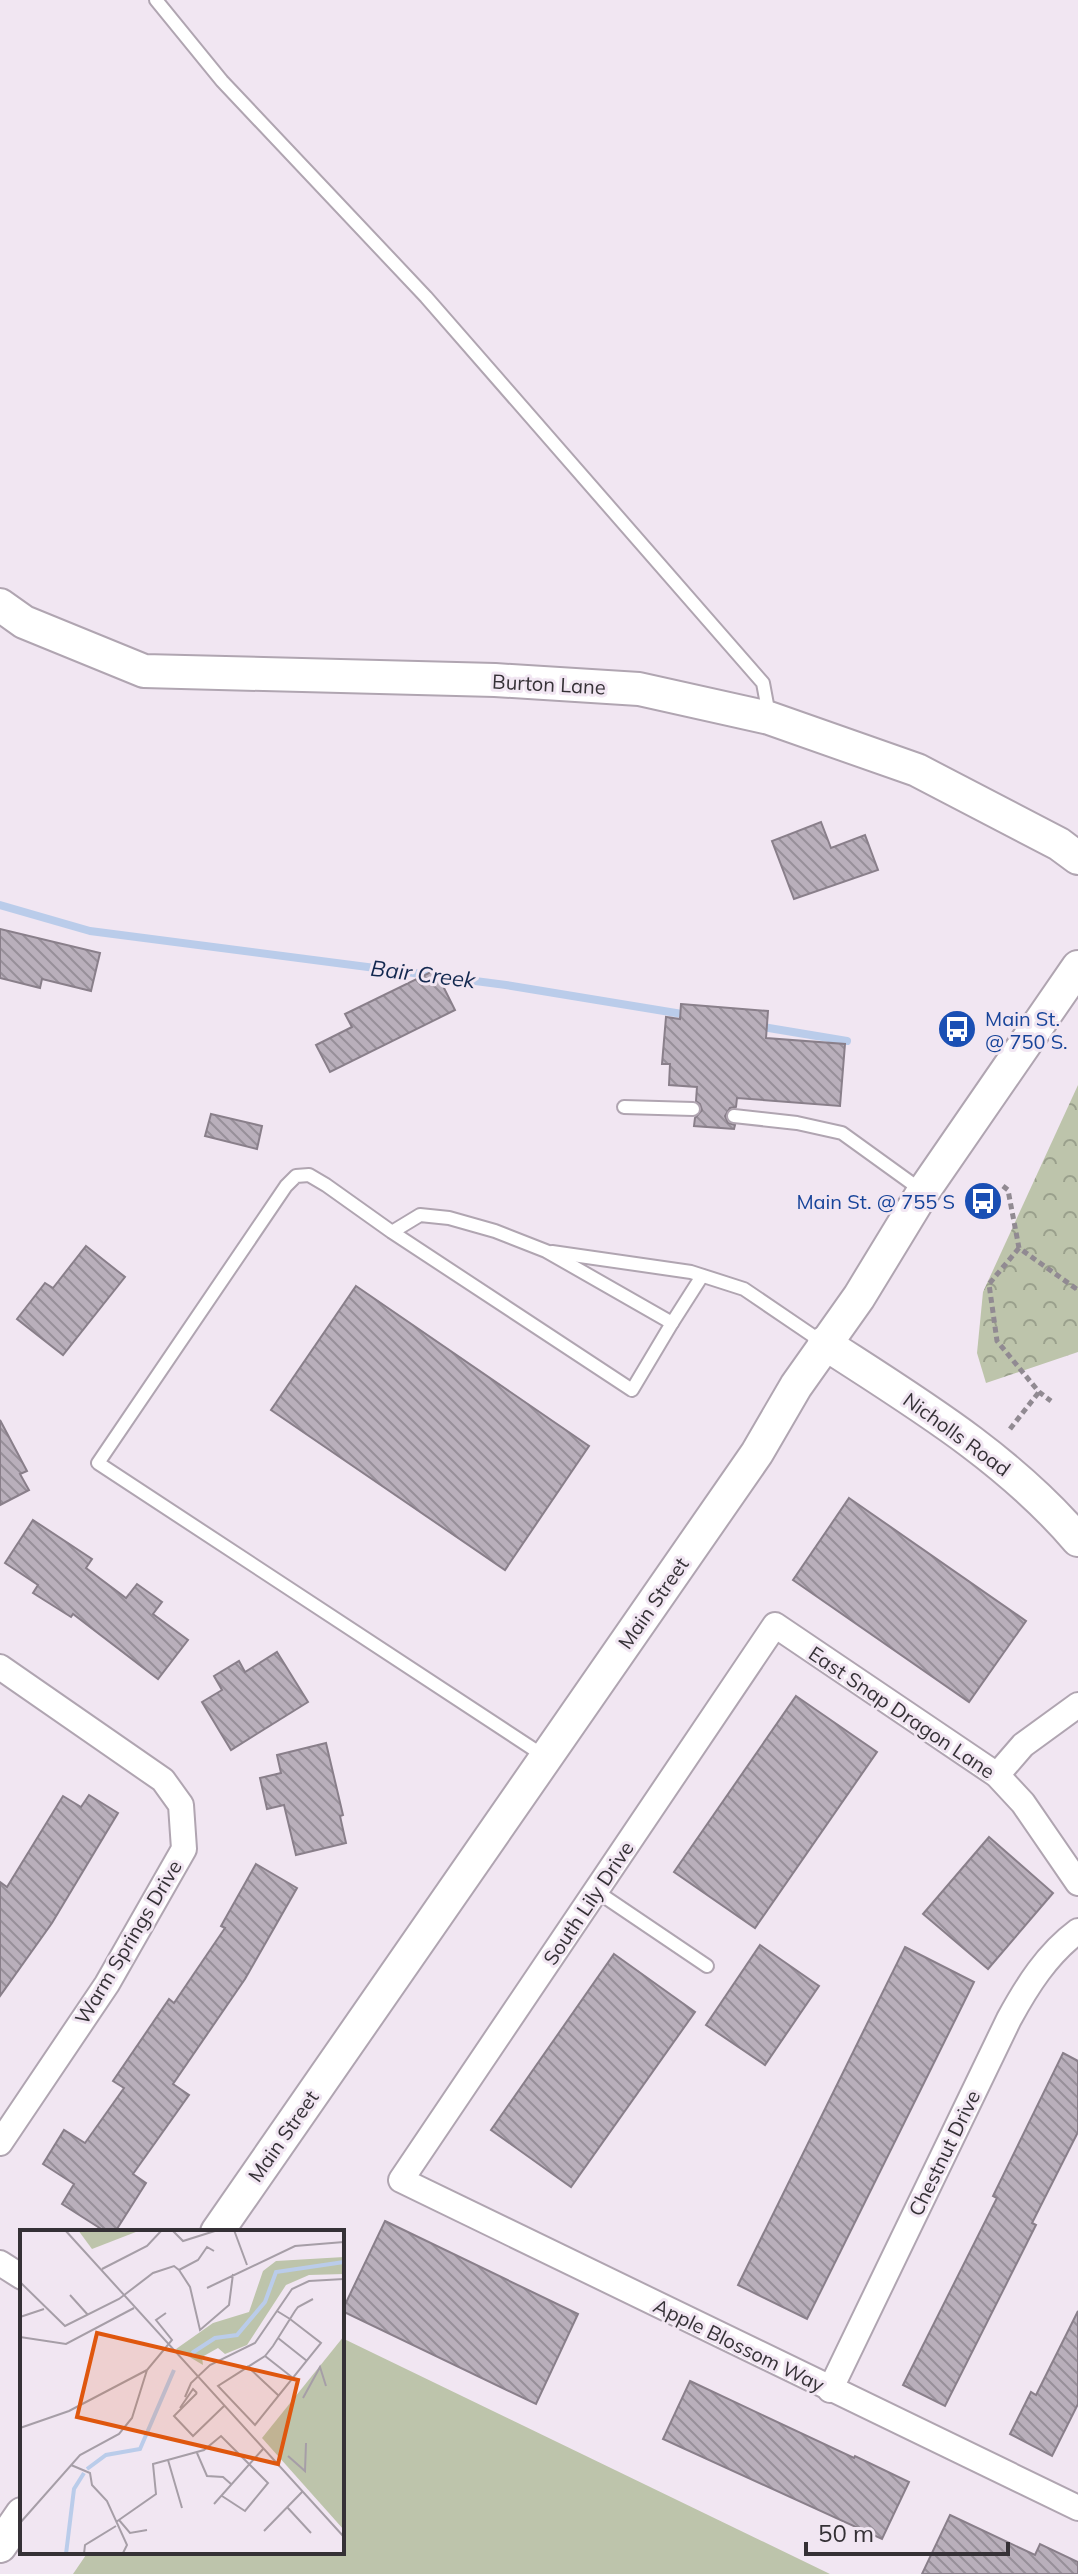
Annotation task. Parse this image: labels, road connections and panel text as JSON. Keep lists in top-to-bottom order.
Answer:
{
  "streets": {
    "main road": ["Burton Lane", "Nicholls Road", "Main Street"],
    "street": [
      "East Snap Dragon Lane",
      "South Lily Drive",
      "Warm Springs Drive",
      "Chestnut Drive",
      "Apple Blossom Way"
    ]
  },
  "crossings": [
    ["Nicholls Road", "Main Street"],
    ["East Snap Dragon Lane", "South Lily Drive"],
    ["South Lily Drive", "Apple Blossom Way"],
    ["Chestnut Drive", "Apple Blossom Way"]
  ],
  "water": ["Bair Creek"],
  "places": {
    "bus stop": ["Main St. @ 750 S.", "Main St. @ 755 S"]
  },
  "scale_bar": "50 m"
}
